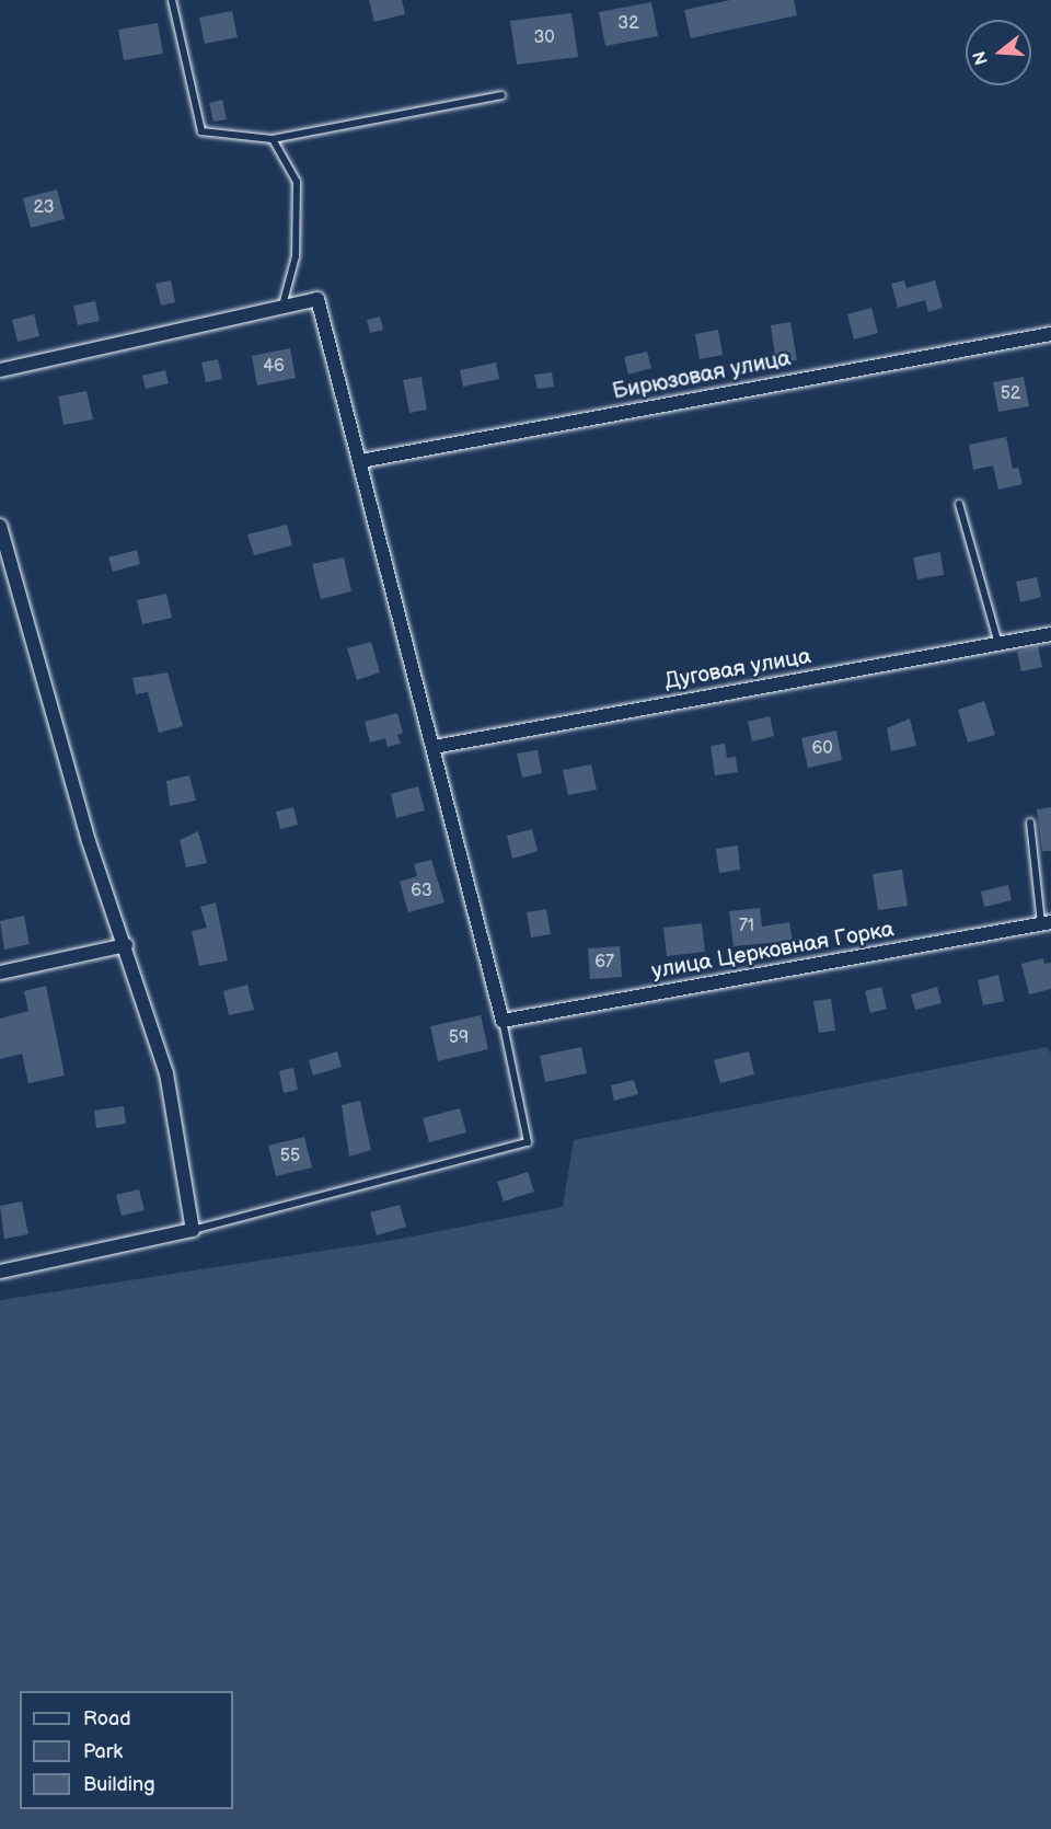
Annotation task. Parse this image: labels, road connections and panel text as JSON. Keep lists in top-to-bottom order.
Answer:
{
  "streets": {
    "street": ["Бирюзовая улица", "Дуговая улица", "улица Церковная Горка"]
  },
  "house_numbers": [
    "32",
    "30",
    "23",
    "46",
    "52",
    "60",
    "63",
    "71",
    "67",
    "59",
    "55"
  ],
  "legend": ["Road", "Park", "Building"],
  "north": "left"
}
